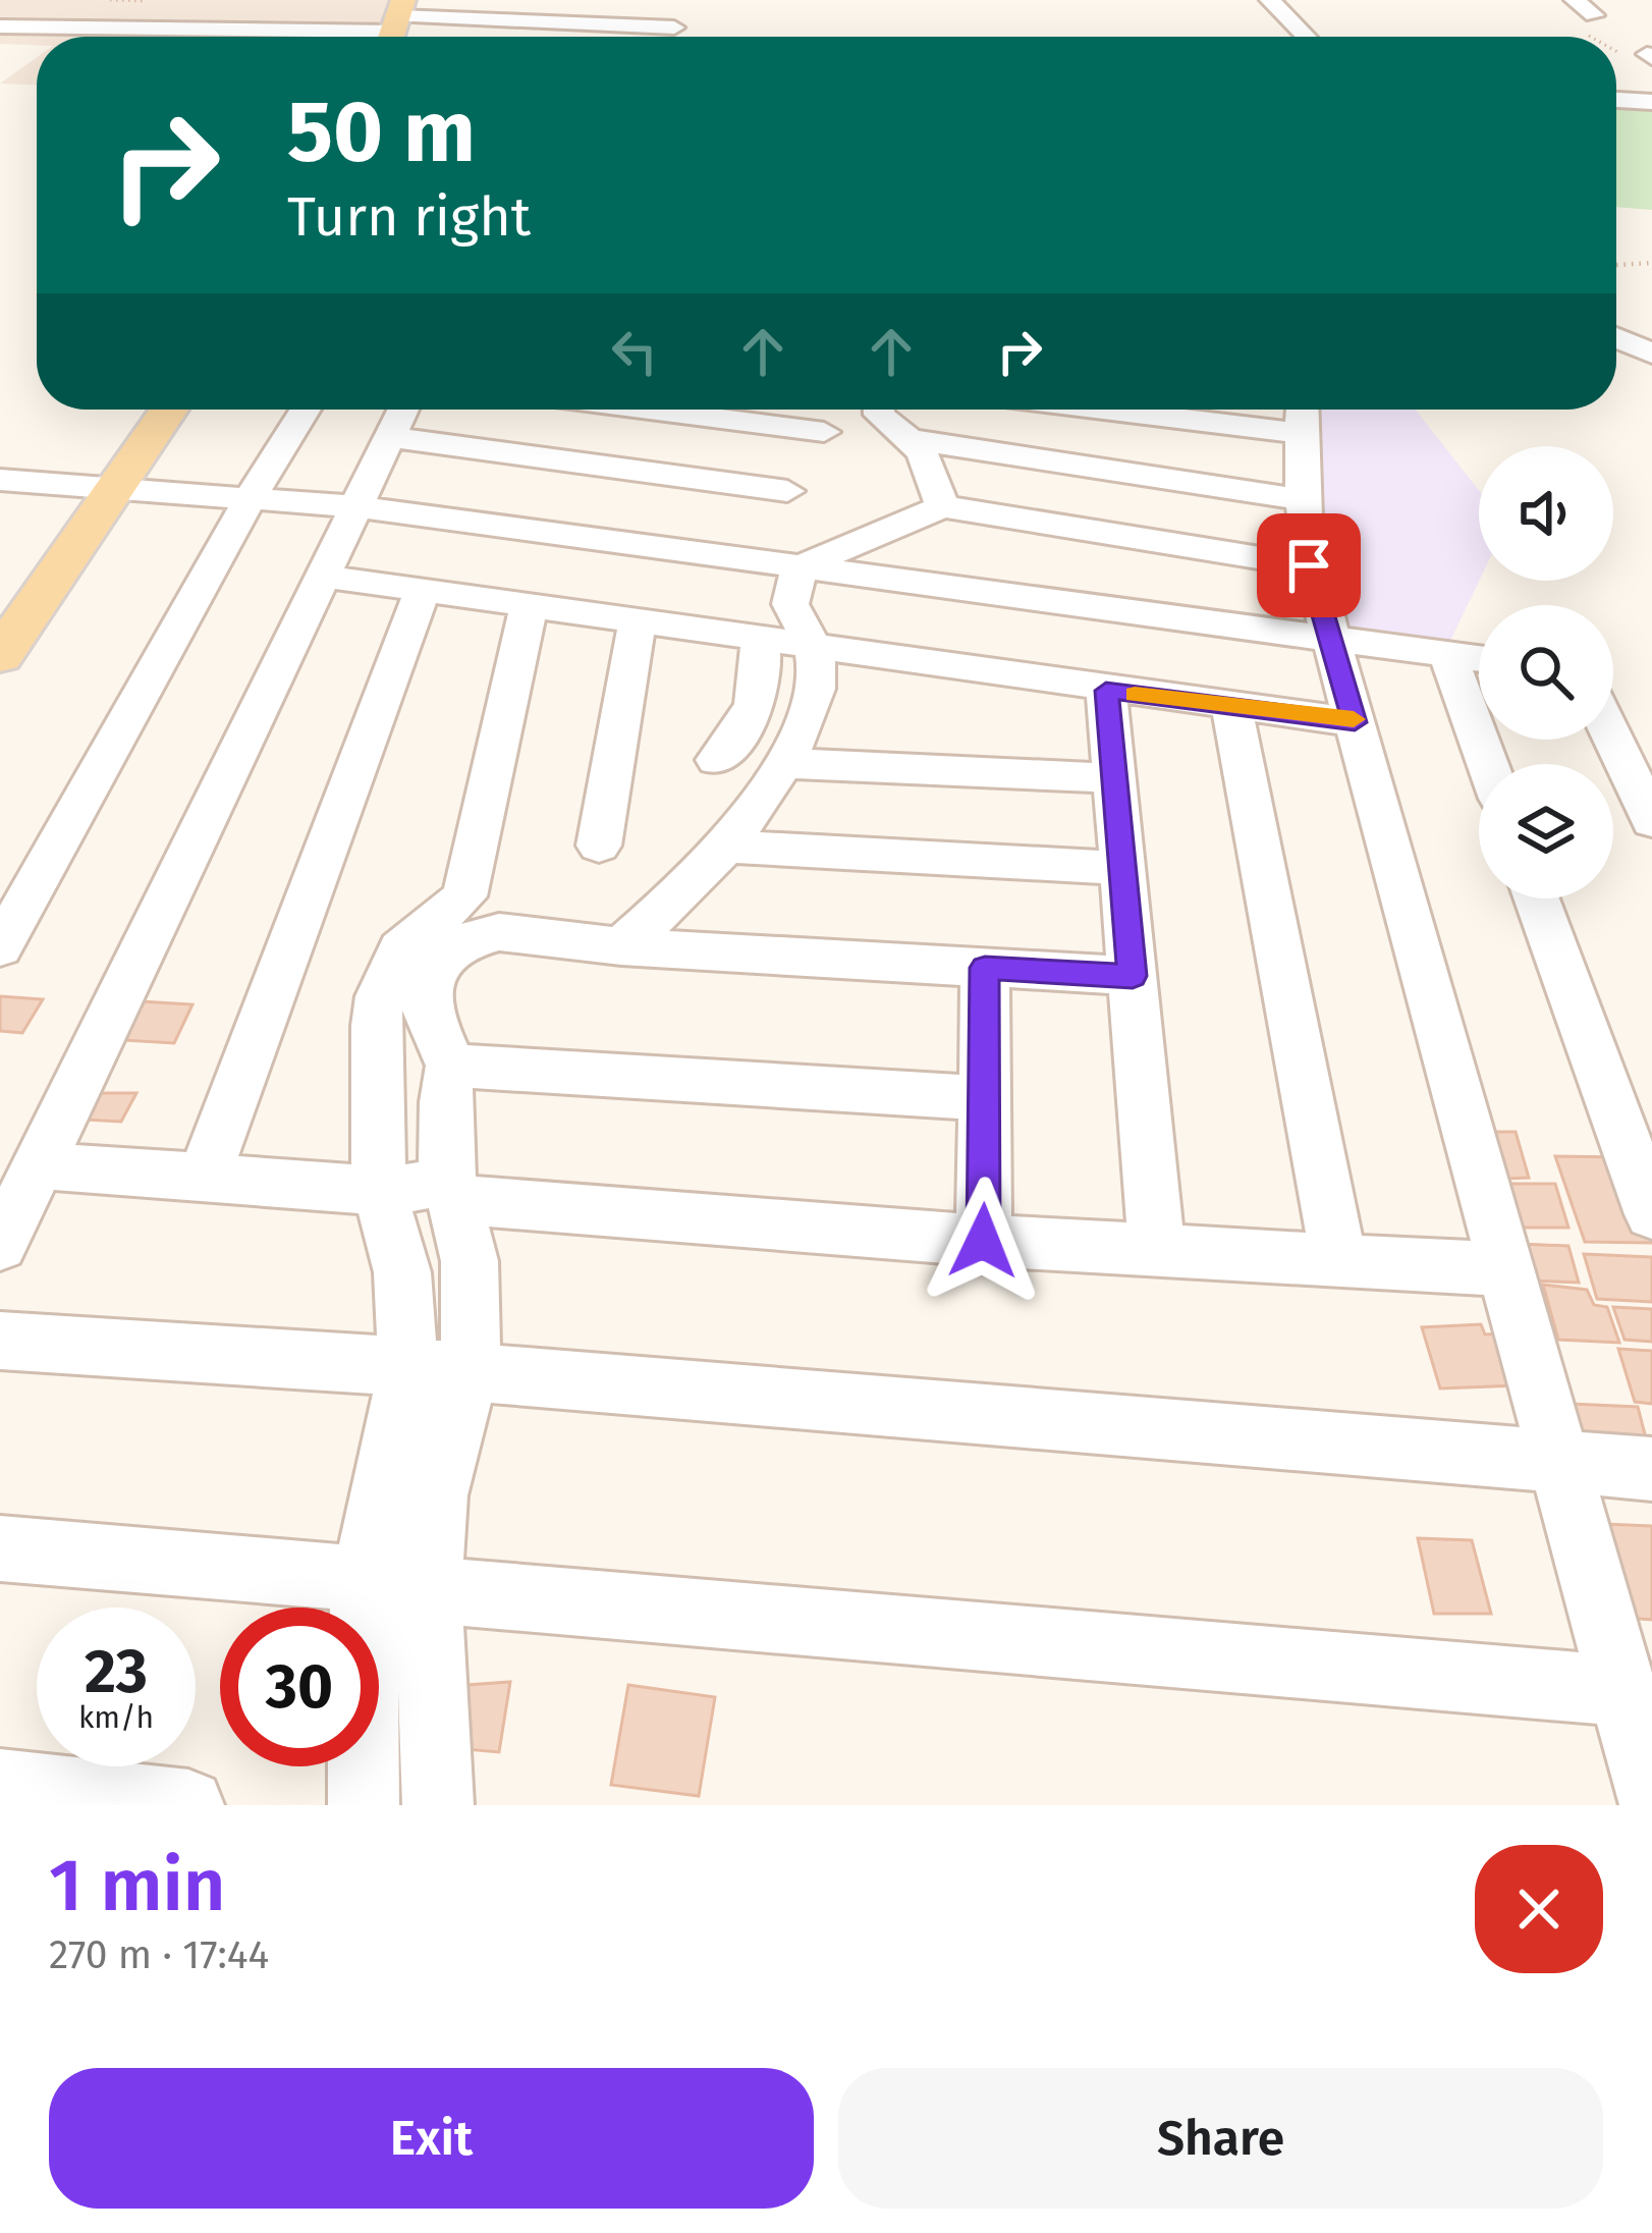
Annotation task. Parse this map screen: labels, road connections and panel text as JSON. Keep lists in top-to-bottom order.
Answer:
{
  "page": {
    "turn": ["50 m", "Turn right"],
    "speed": "23 km/h",
    "limit": "30",
    "heading": ["1 min", "270 m · 17:44"],
    "buttons": ["Exit", "Share"]
  }
}
